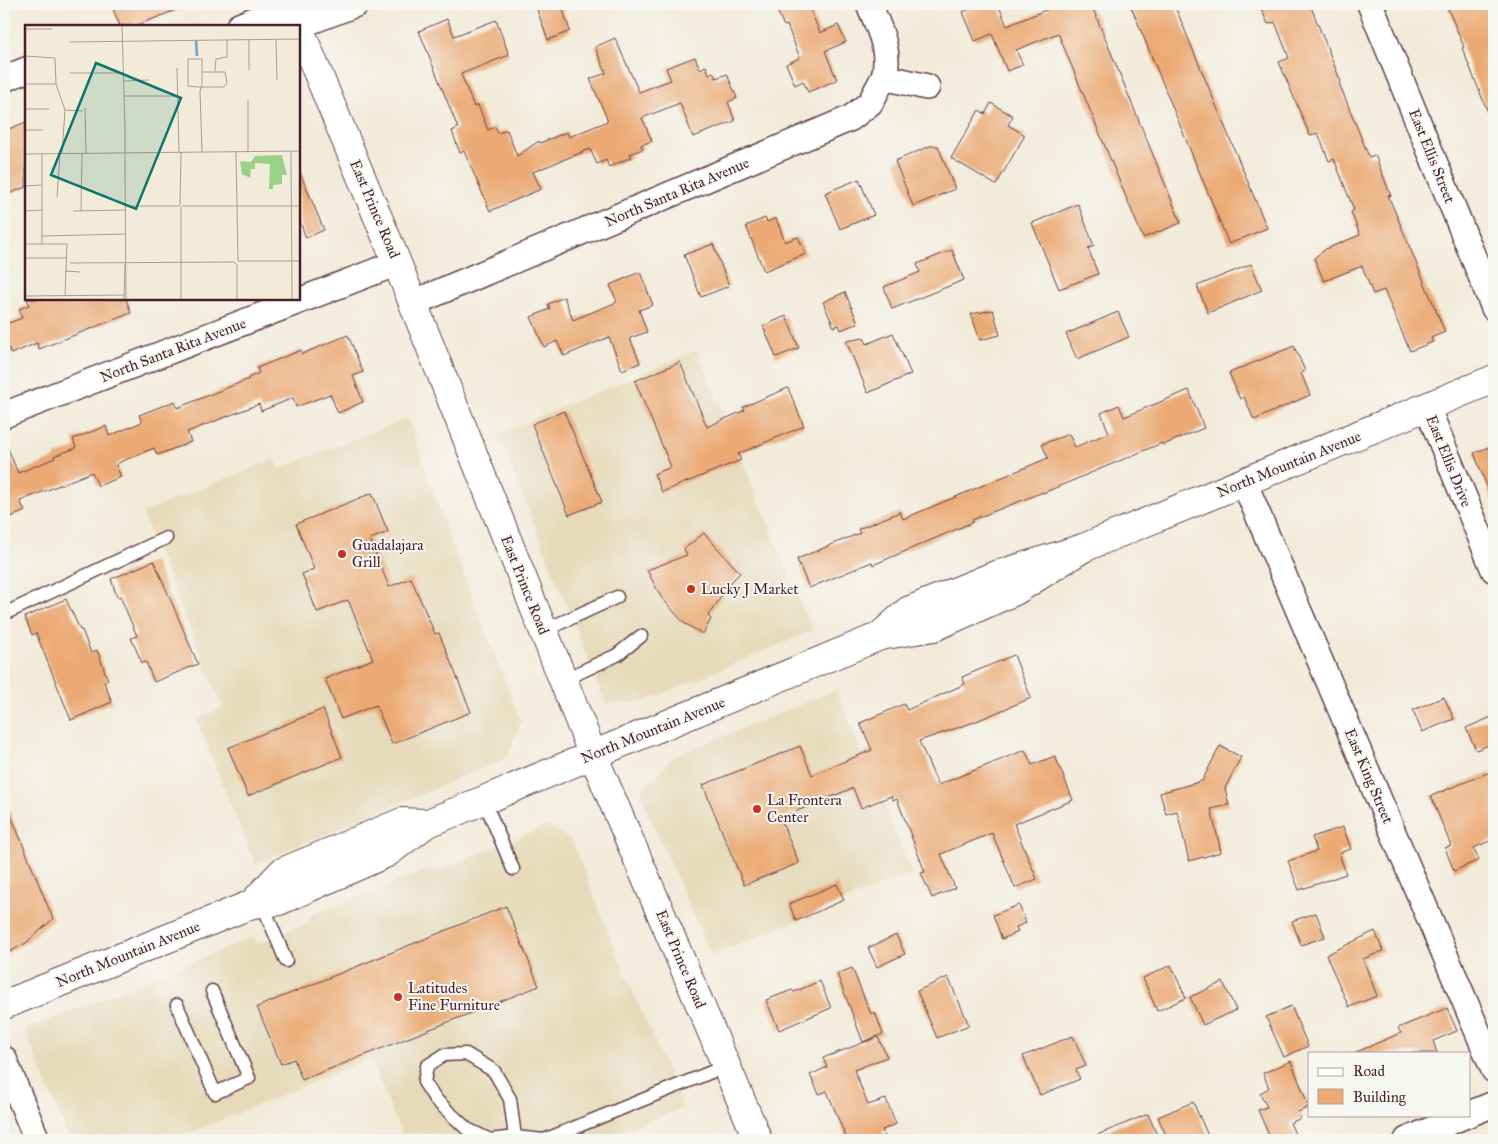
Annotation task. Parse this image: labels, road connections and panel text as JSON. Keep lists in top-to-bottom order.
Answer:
{
  "streets": {
    "street": [
      "East Ellis Street",
      "North Santa Rita Avenue",
      "East Prince Road",
      "East Ellis Drive",
      "North Mountain Avenue",
      "East King Street"
    ]
  },
  "crossings": [
    ["North Santa Rita Avenue", "East Prince Road"],
    ["East Prince Road", "North Mountain Avenue"],
    ["East Ellis Drive", "North Mountain Avenue"],
    ["North Mountain Avenue", "East King Street"]
  ],
  "places": [
    "Guadalajara Grill",
    "Lucky J Market",
    "La Frontera Center",
    "Latitudes Fine Furniture"
  ],
  "legend": ["Road", "Building"]
}
